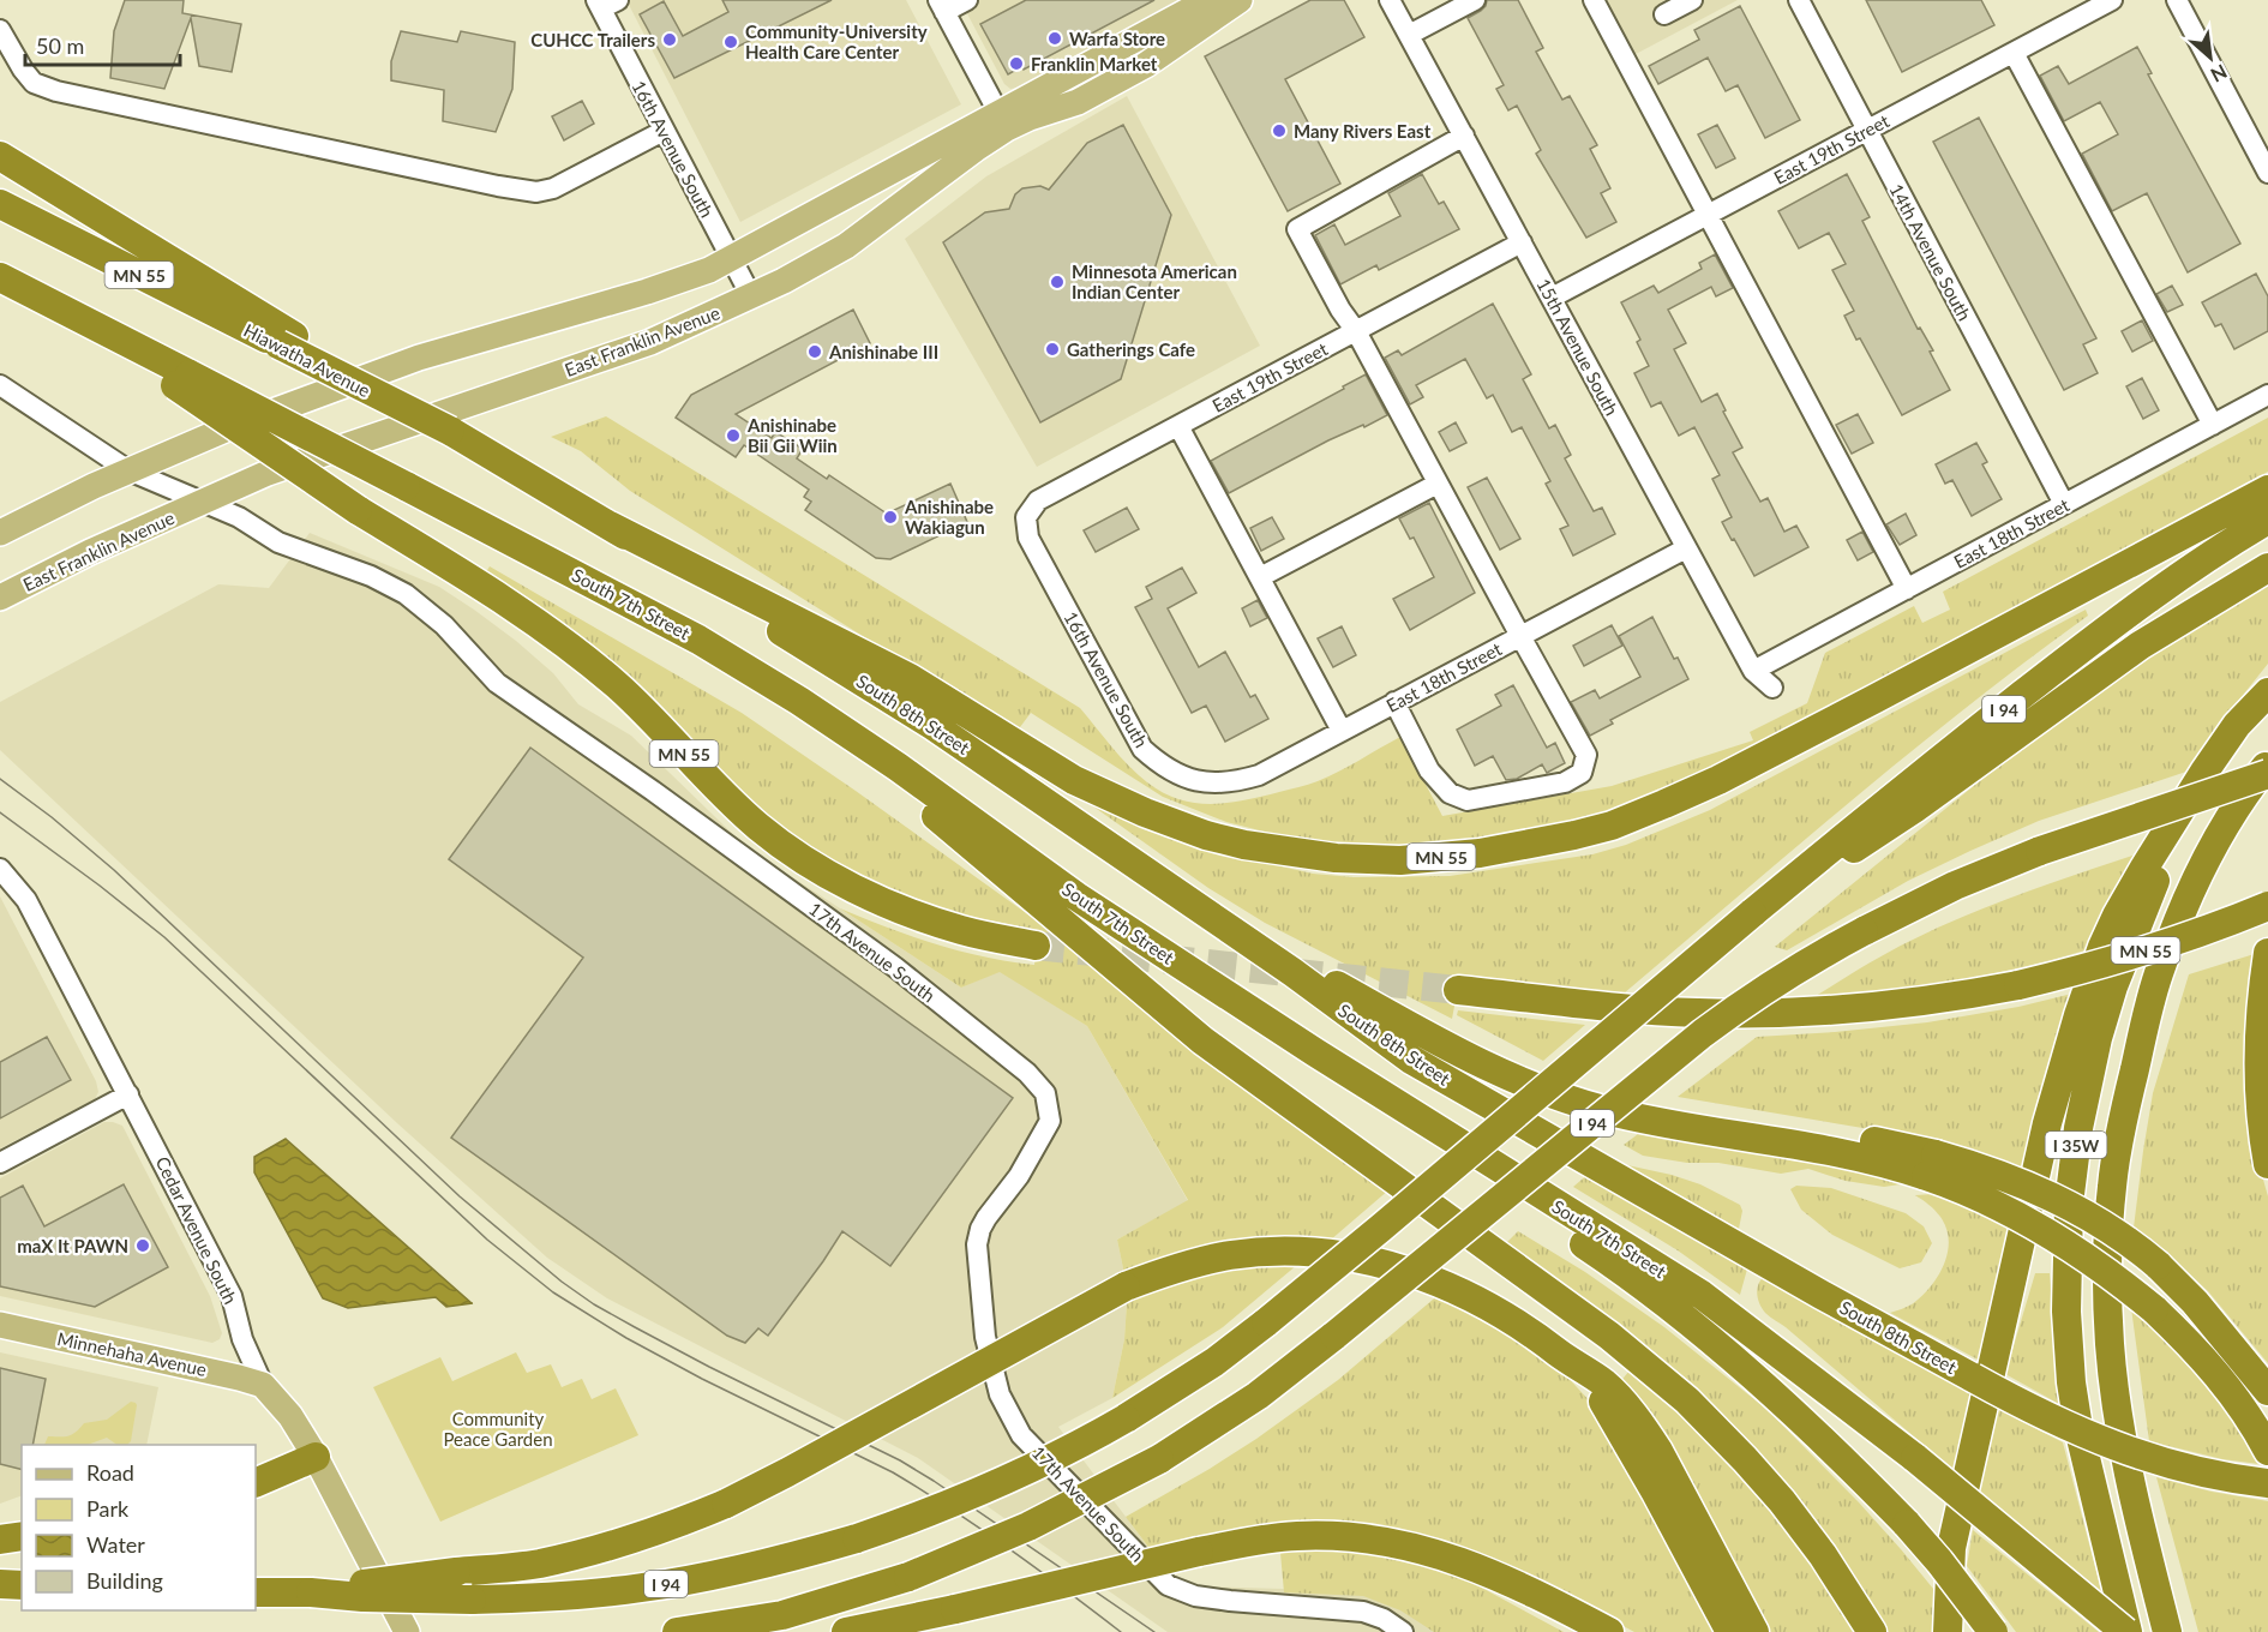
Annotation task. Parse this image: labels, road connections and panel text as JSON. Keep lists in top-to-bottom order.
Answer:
{
  "streets": {
    "highway": [
      "MN 55",
      "Hiawatha Avenue",
      "South 7th Street",
      "I 94",
      "South 8th Street",
      "I 35W"
    ],
    "main road": ["East Franklin Avenue", "Cedar Avenue South", "Minnehaha Avenue"],
    "street": [
      "16th Avenue South",
      "East 19th Street",
      "14th Avenue South",
      "15th Avenue South",
      "East 18th Street",
      "17th Avenue South"
    ]
  },
  "crossings": [
    ["16th Avenue South", "East 19th Street"],
    ["16th Avenue South", "East Franklin Avenue"],
    ["16th Avenue South", "East 18th Street"],
    ["East 19th Street", "14th Avenue South"],
    ["East 19th Street", "15th Avenue South"],
    ["14th Avenue South", "East 18th Street"],
    ["MN 55", "Hiawatha Avenue"],
    ["MN 55", "South 7th Street"],
    ["MN 55", "South 8th Street"],
    ["East Franklin Avenue", "17th Avenue South"],
    ["15th Avenue South", "East 18th Street"],
    ["Hiawatha Avenue", "South 8th Street"],
    ["South 7th Street", "I 35W"],
    ["Cedar Avenue South", "Minnehaha Avenue"]
  ],
  "parks": ["Community Peace Garden"],
  "places": [
    "Warfa Store",
    "CUHCC Trailers",
    "Community-University Health Care Center",
    "Franklin Market",
    "Many Rivers East",
    "Minnesota American Indian Center",
    "Gatherings Cafe",
    "Anishinabe III",
    "Anishinabe Bii Gii Wiin",
    "Anishinabe Wakiagun",
    "maX It PAWN"
  ],
  "legend": [
    "Road",
    "Park",
    "Water",
    "Building"
  ],
  "scale_bar": "50 m",
  "north": "bottom right"
}
